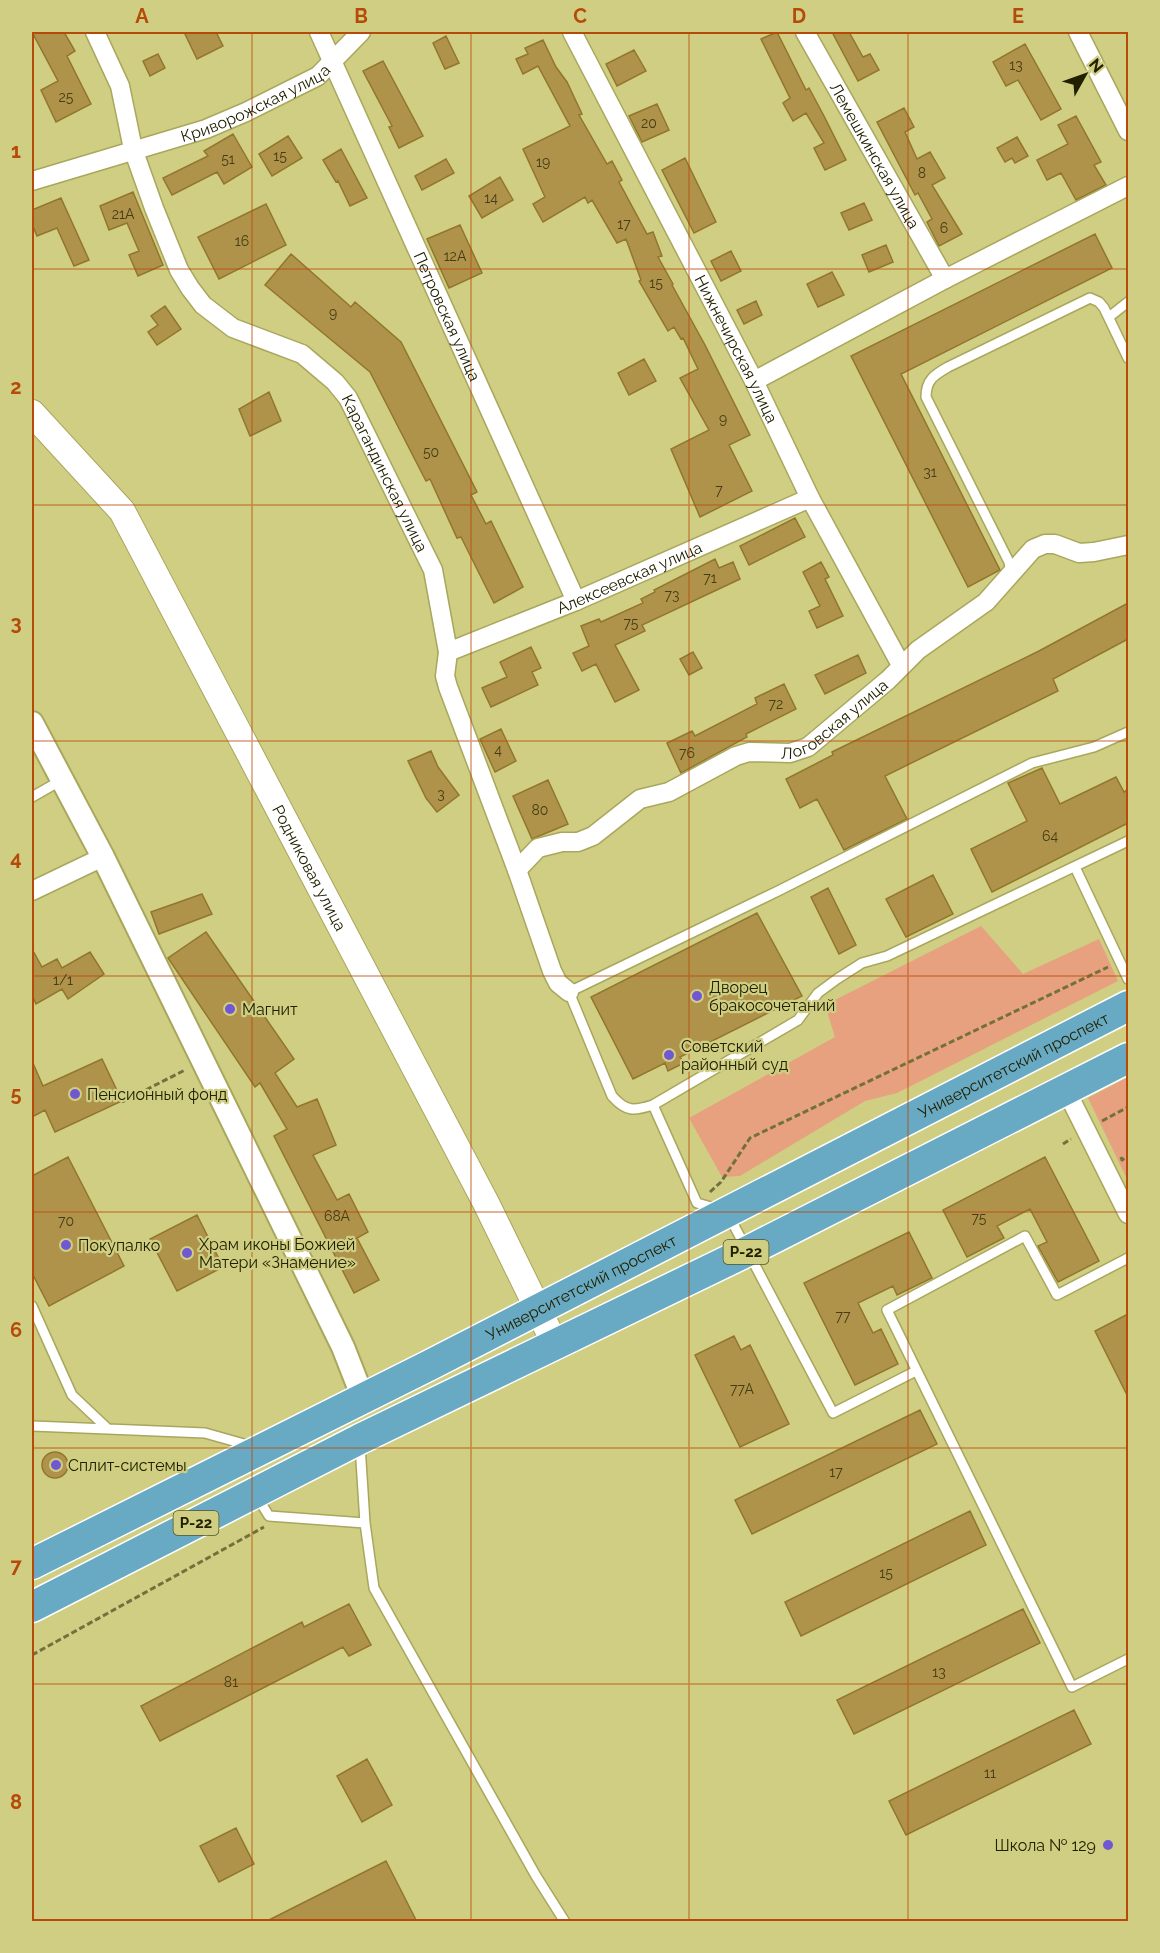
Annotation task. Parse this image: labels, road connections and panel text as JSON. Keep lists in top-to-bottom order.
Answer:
{
  "streets": {
    "highway": ["Университетский проспект", "Р-22"],
    "main road": ["Родниковая улица"],
    "street": [
      "Криворожская улица",
      "Лемешкинская улица",
      "Петровская улица",
      "Нижнечирская улица",
      "Карагандинская улица",
      "Алексеевская улица",
      "Логовская улица"
    ]
  },
  "crossings": [
    ["Криворожская улица", "Петровская улица"],
    ["Криворожская улица", "Карагандинская улица"],
    ["Петровская улица", "Алексеевская улица"],
    ["Нижнечирская улица", "Алексеевская улица"],
    ["Нижнечирская улица", "Логовская улица"],
    ["Карагандинская улица", "Алексеевская улица"],
    ["Карагандинская улица", "Логовская улица"],
    ["Родниковая улица", "Университетский проспект"],
    ["Родниковая улица", "Р-22"]
  ],
  "places": [
    "Дворец бракосочетаний",
    "Магнит",
    "Советский районный суд",
    "Пенсионный фонд",
    "Покупалко",
    "Храм иконы Божией Матери «Знамение»",
    "Сплит-системы",
    "Школа № 129"
  ],
  "house_numbers": [
    "13",
    "25",
    "20",
    "15",
    "51",
    "19",
    "8",
    "14",
    "21А",
    "17",
    "6",
    "16",
    "12А",
    "15",
    "9",
    "9",
    "50",
    "31",
    "7",
    "71",
    "73",
    "75",
    "72",
    "4",
    "76",
    "3",
    "80",
    "64",
    "1/1",
    "68А",
    "75",
    "70",
    "77",
    "77А",
    "17",
    "15",
    "13",
    "81",
    "11"
  ],
  "north": "top right",
  "grid": {
    "columns": [
      "A",
      "B",
      "C",
      "D",
      "E"
    ],
    "rows": [
      "1",
      "2",
      "3",
      "4",
      "5",
      "6",
      "7",
      "8"
    ]
  }
}
